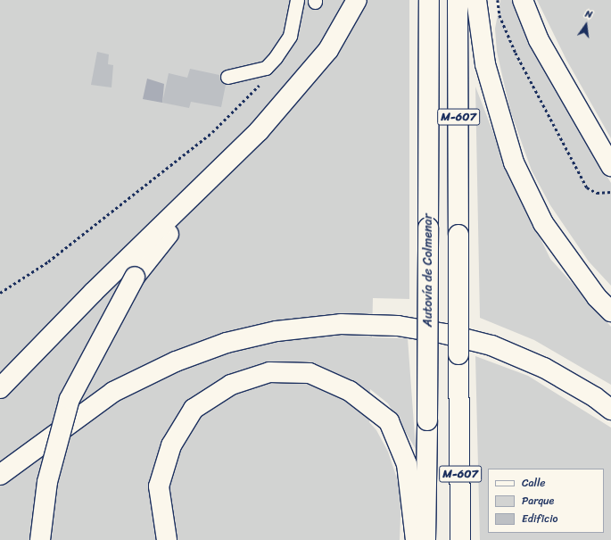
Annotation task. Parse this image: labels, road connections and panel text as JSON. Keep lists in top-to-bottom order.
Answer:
{
  "streets": {
    "highway": ["M-607", "Autovía de Colmenar"]
  },
  "legend": ["Calle", "Parque", "Edificio"],
  "north": "top"
}
